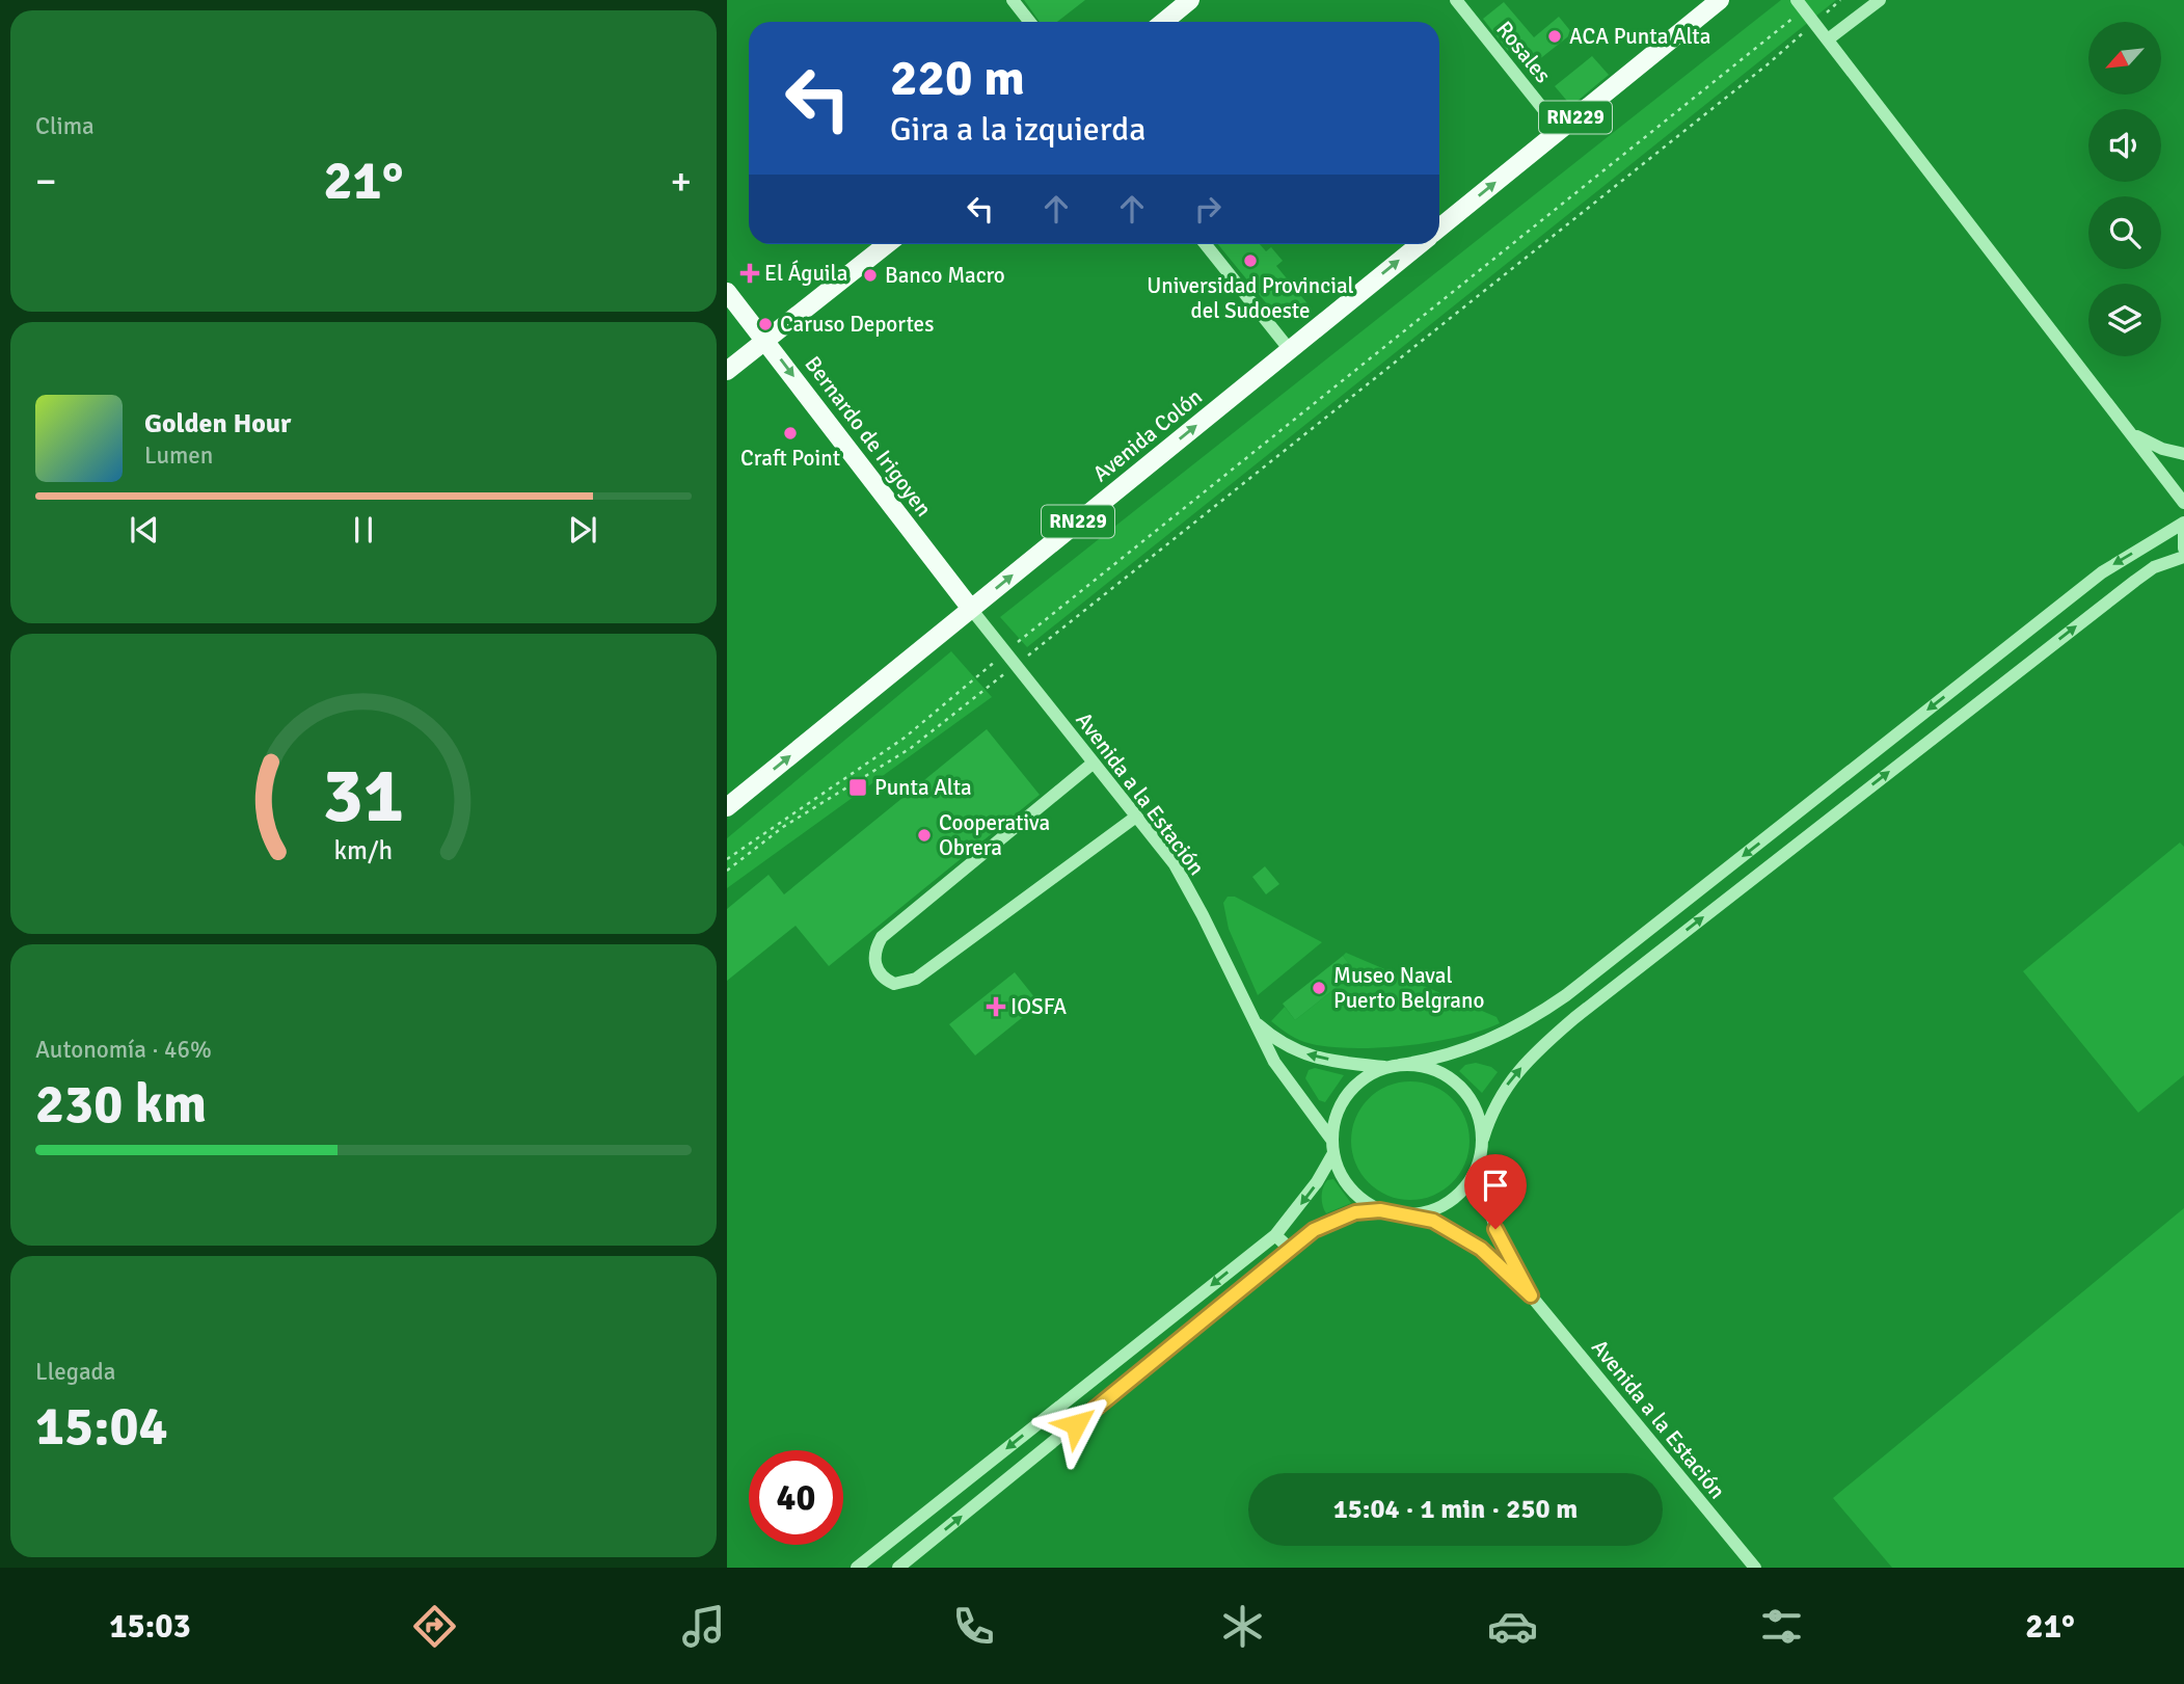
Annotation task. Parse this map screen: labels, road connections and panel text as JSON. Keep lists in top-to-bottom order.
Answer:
{
  "streets": {
    "main road": ["RN229", "Avenida Colón", "Bernardo de Irigoyen"],
    "street": ["Rosales", "Avenida a la Estación"]
  },
  "crossings": [
    ["Rosales", "Avenida Colón"],
    ["Avenida Colón", "Bernardo de Irigoyen"],
    ["Avenida Colón", "Avenida a la Estación"],
    ["Bernardo de Irigoyen", "Avenida a la Estación"]
  ],
  "one_way": ["Avenida Colón", "Bernardo de Irigoyen"],
  "places": {
    "other": [
      "ACA Punta Alta",
      "Universidad Provincial del Sudoeste",
      "Banco Macro",
      "Caruso Deportes",
      "Craft Point",
      "Cooperativa Obrera",
      "Museo Naval Puerto Belgrano"
    ],
    "health": ["El Águila", "IOSFA"],
    "transit": ["Punta Alta"]
  },
  "north": "bottom left",
  "page": {
    "tile": [
      "Clima",
      ["Autonomía · 46%", "230 km"],
      ["Llegada", "15:04"]
    ],
    "turn": ["220 m", "Gira a la izquierda"],
    "heat": ["−", "21°", "+"],
    "song": ["Golden Hour", "Lumen"],
    "limit": "40",
    "trip": "15:04 · 1 min · 250 m",
    "tabs": ["15:03", "21°"],
    "gauge": ["31", "km/h"]
  }
}
